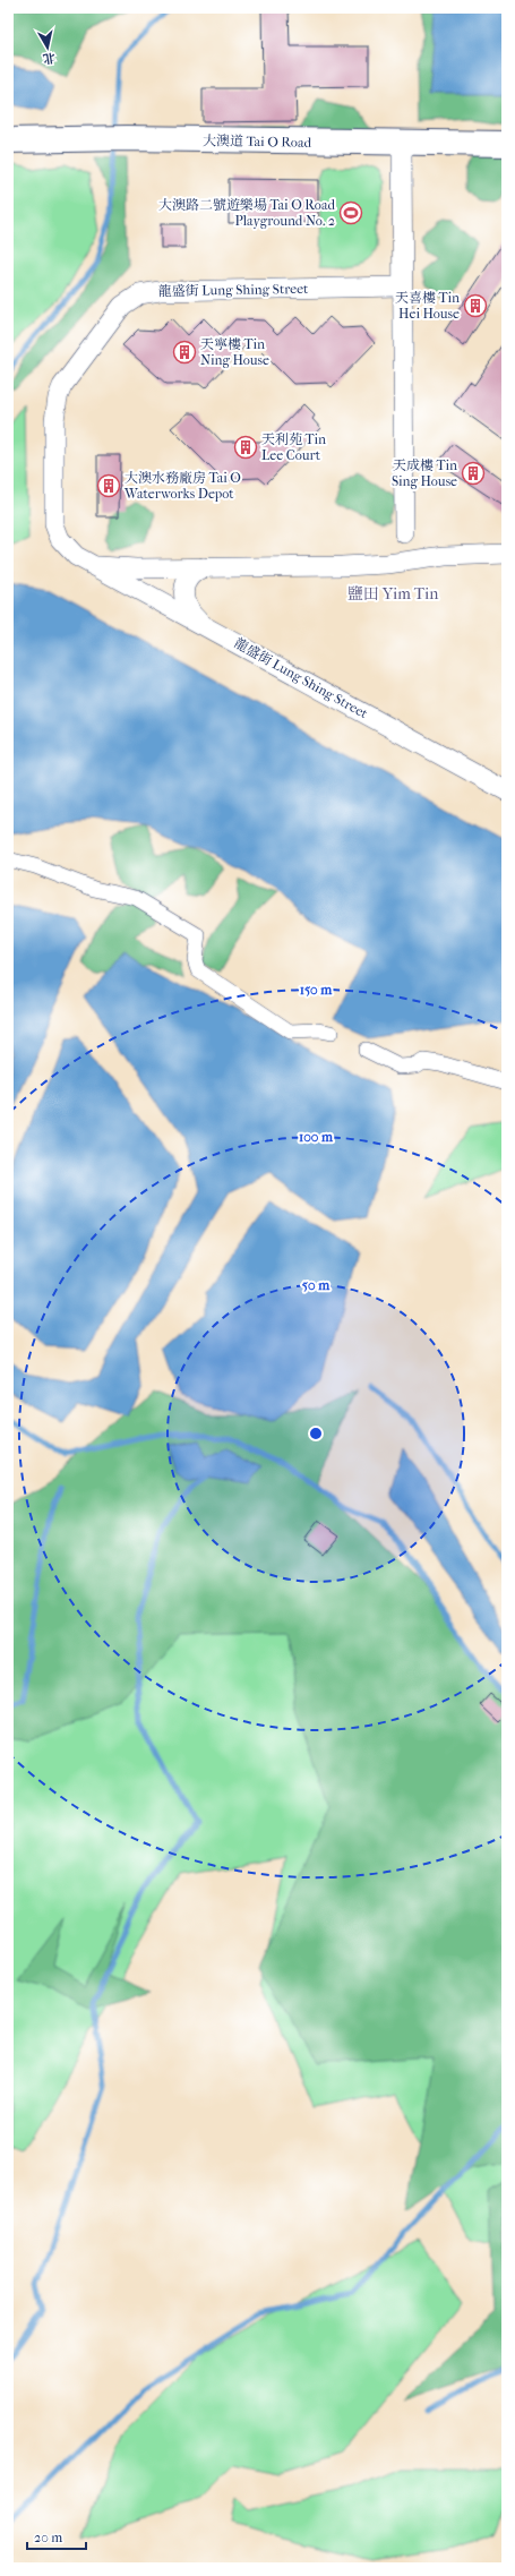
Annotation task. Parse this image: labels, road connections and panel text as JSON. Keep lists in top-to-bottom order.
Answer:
{
  "streets": {
    "main road": ["大澳道 Tai O Road"],
    "street": ["龍盛街 Lung Shing Street"]
  },
  "districts": ["鹽田 Yim Tin"],
  "places": {
    "sports": ["大澳路二號遊樂場 Tai O Road Playground No. 2"],
    "building": [
      "天喜樓 Tin Hei House",
      "天寧樓 Tin Ning House",
      "天利苑 Tin Lee Court",
      "天成樓 Tin Sing House",
      "大澳水務廠房 Tai O Waterworks Depot"
    ]
  },
  "scale_bar": "20 m",
  "north": "bottom",
  "rings": ["150 m", "100 m", "50 m"]
}
